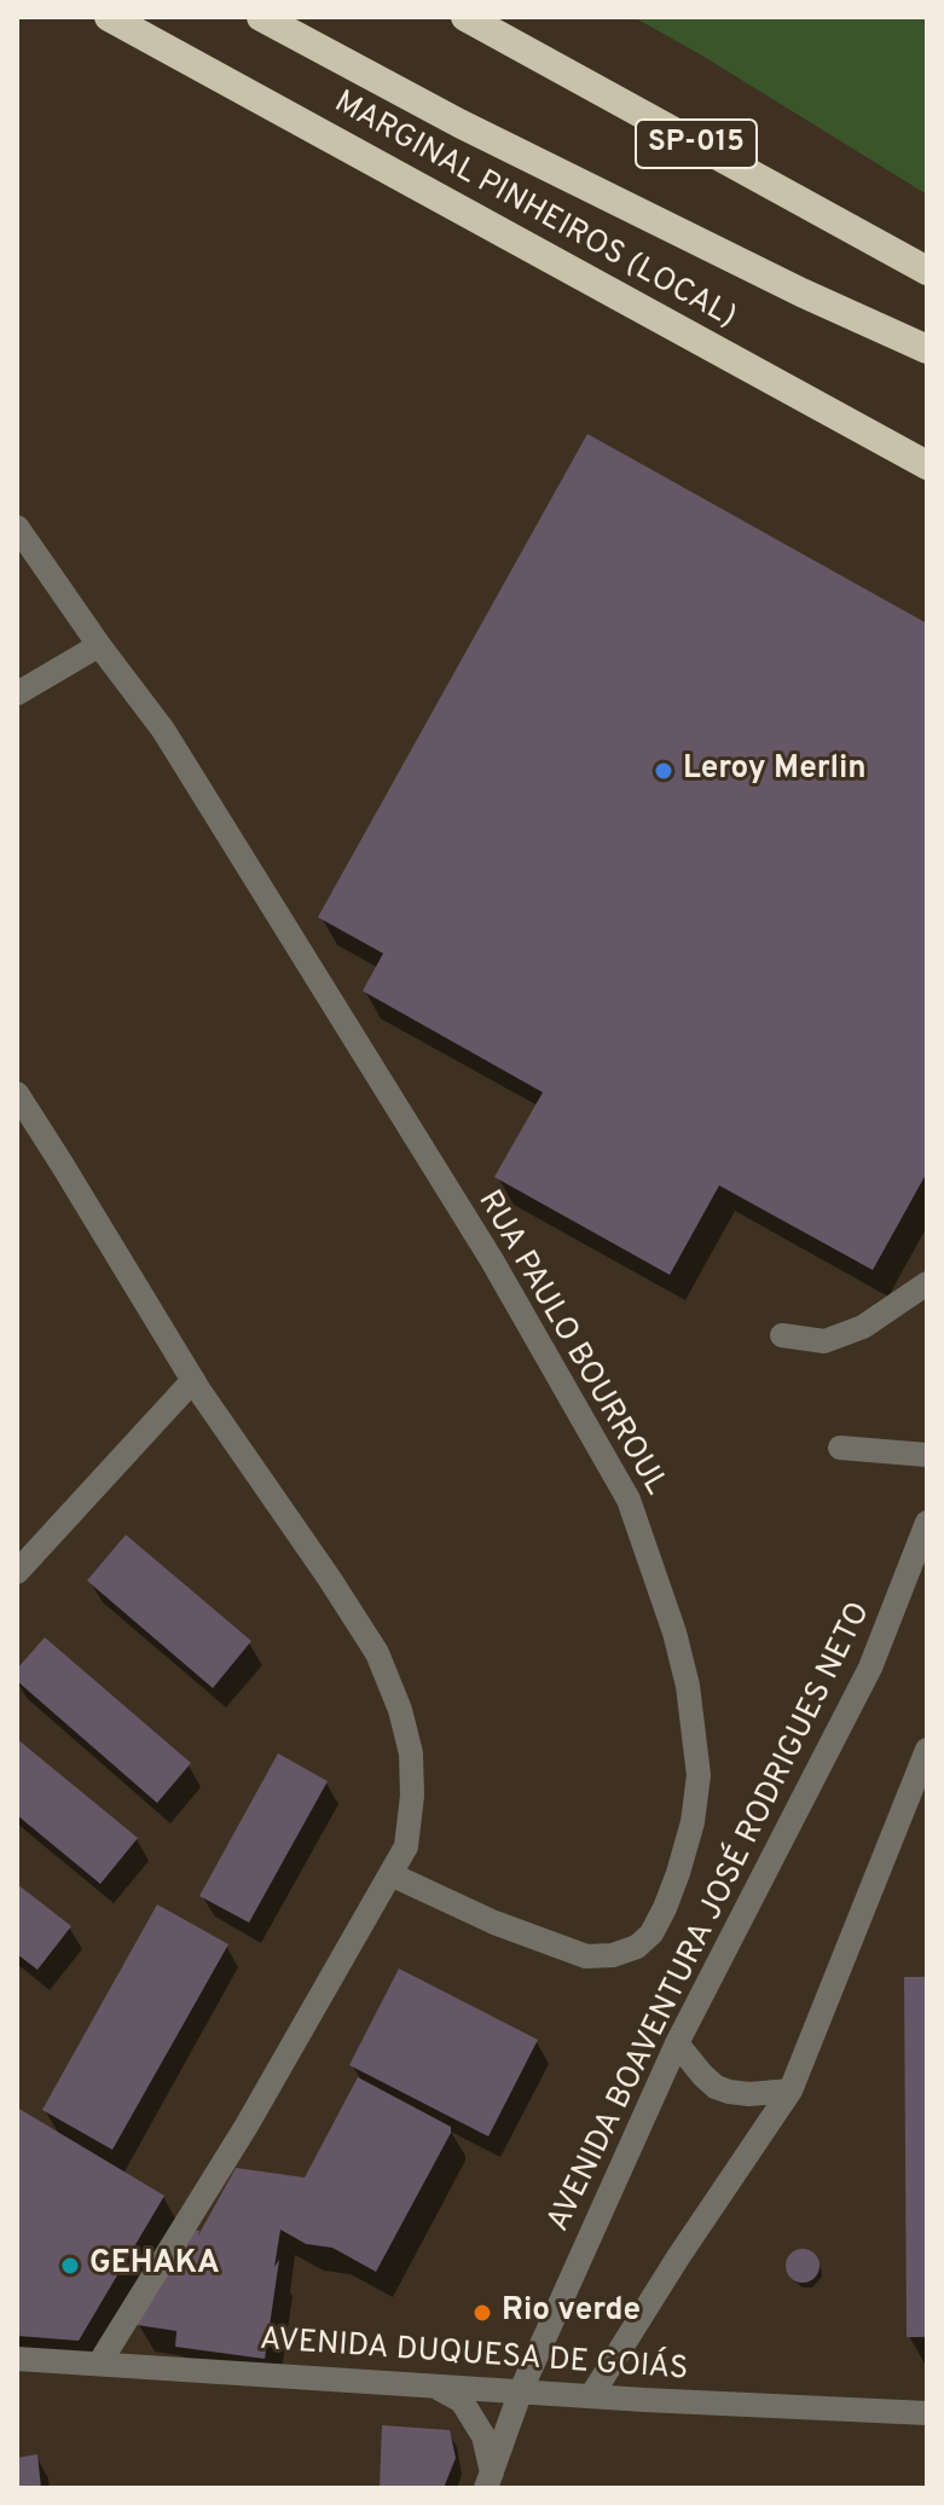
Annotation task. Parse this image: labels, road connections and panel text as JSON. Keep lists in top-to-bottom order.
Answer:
{
  "streets": {
    "highway": ["SP-015", "MARGINAL PINHEIROS (LOCAL)"],
    "street": ["RUA PAULO BOURROUL", "AVENIDA BOAVENTURA JOSÉ RODRIGUES NETO", "AVENIDA DUQUESA DE GOIÁS"]
  },
  "crossings": [
    ["AVENIDA BOAVENTURA JOSÉ RODRIGUES NETO", "AVENIDA DUQUESA DE GOIÁS"]
  ],
  "places": ["Leroy Merlin", "GEHAKA", "Rio verde"]
}
